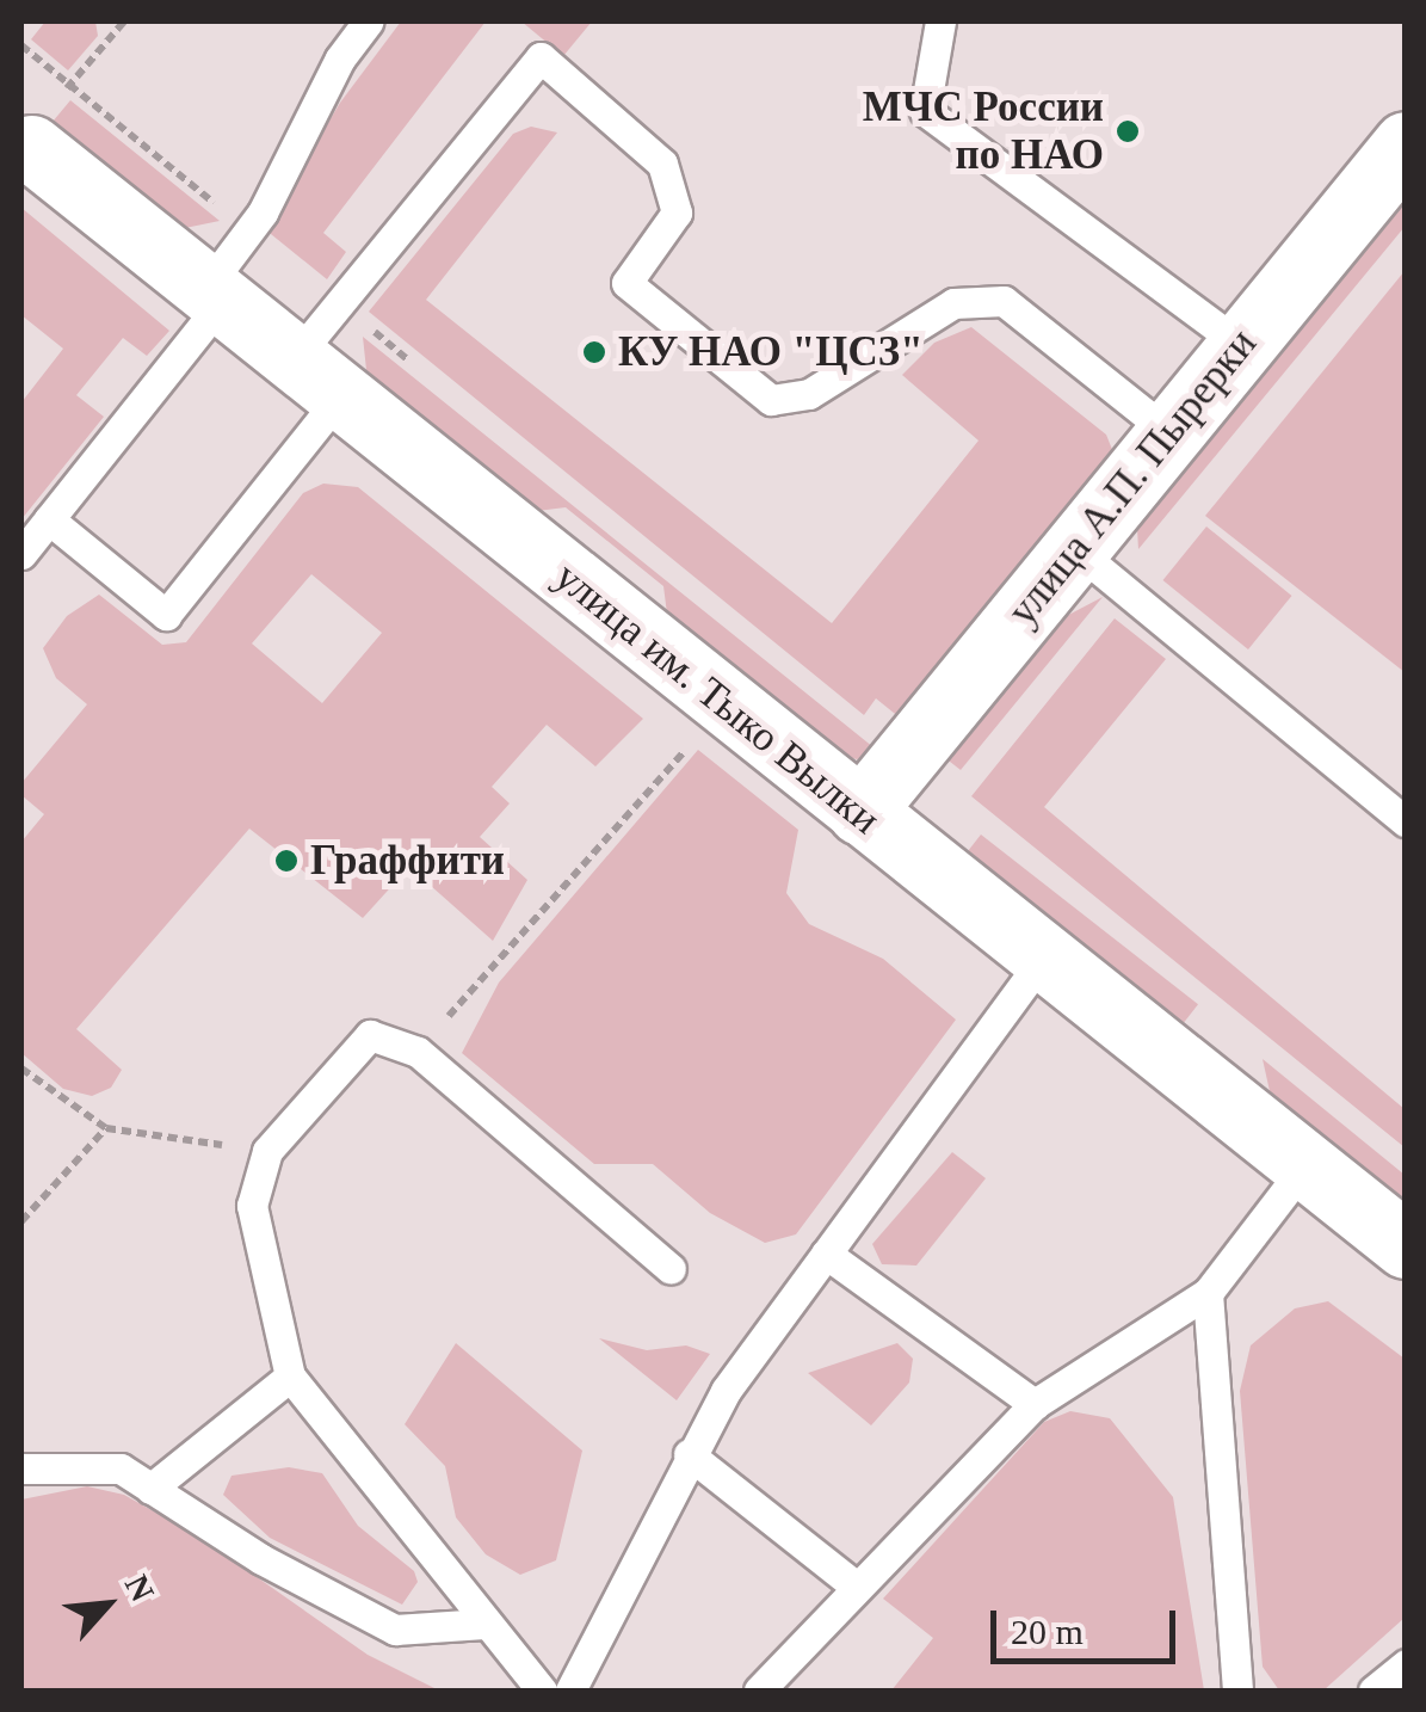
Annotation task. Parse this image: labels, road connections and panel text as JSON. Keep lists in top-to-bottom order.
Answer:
{
  "streets": {
    "street": ["улица А.П. Пырерки", "улица им. Тыко Вылки"]
  },
  "crossings": [
    ["улица А.П. Пырерки", "улица им. Тыко Вылки"]
  ],
  "places": ["МЧС России по НАО", "КУ НАО \"ЦСЗ\"", "Граффити"],
  "scale_bar": "20 m",
  "north": "top right"
}
